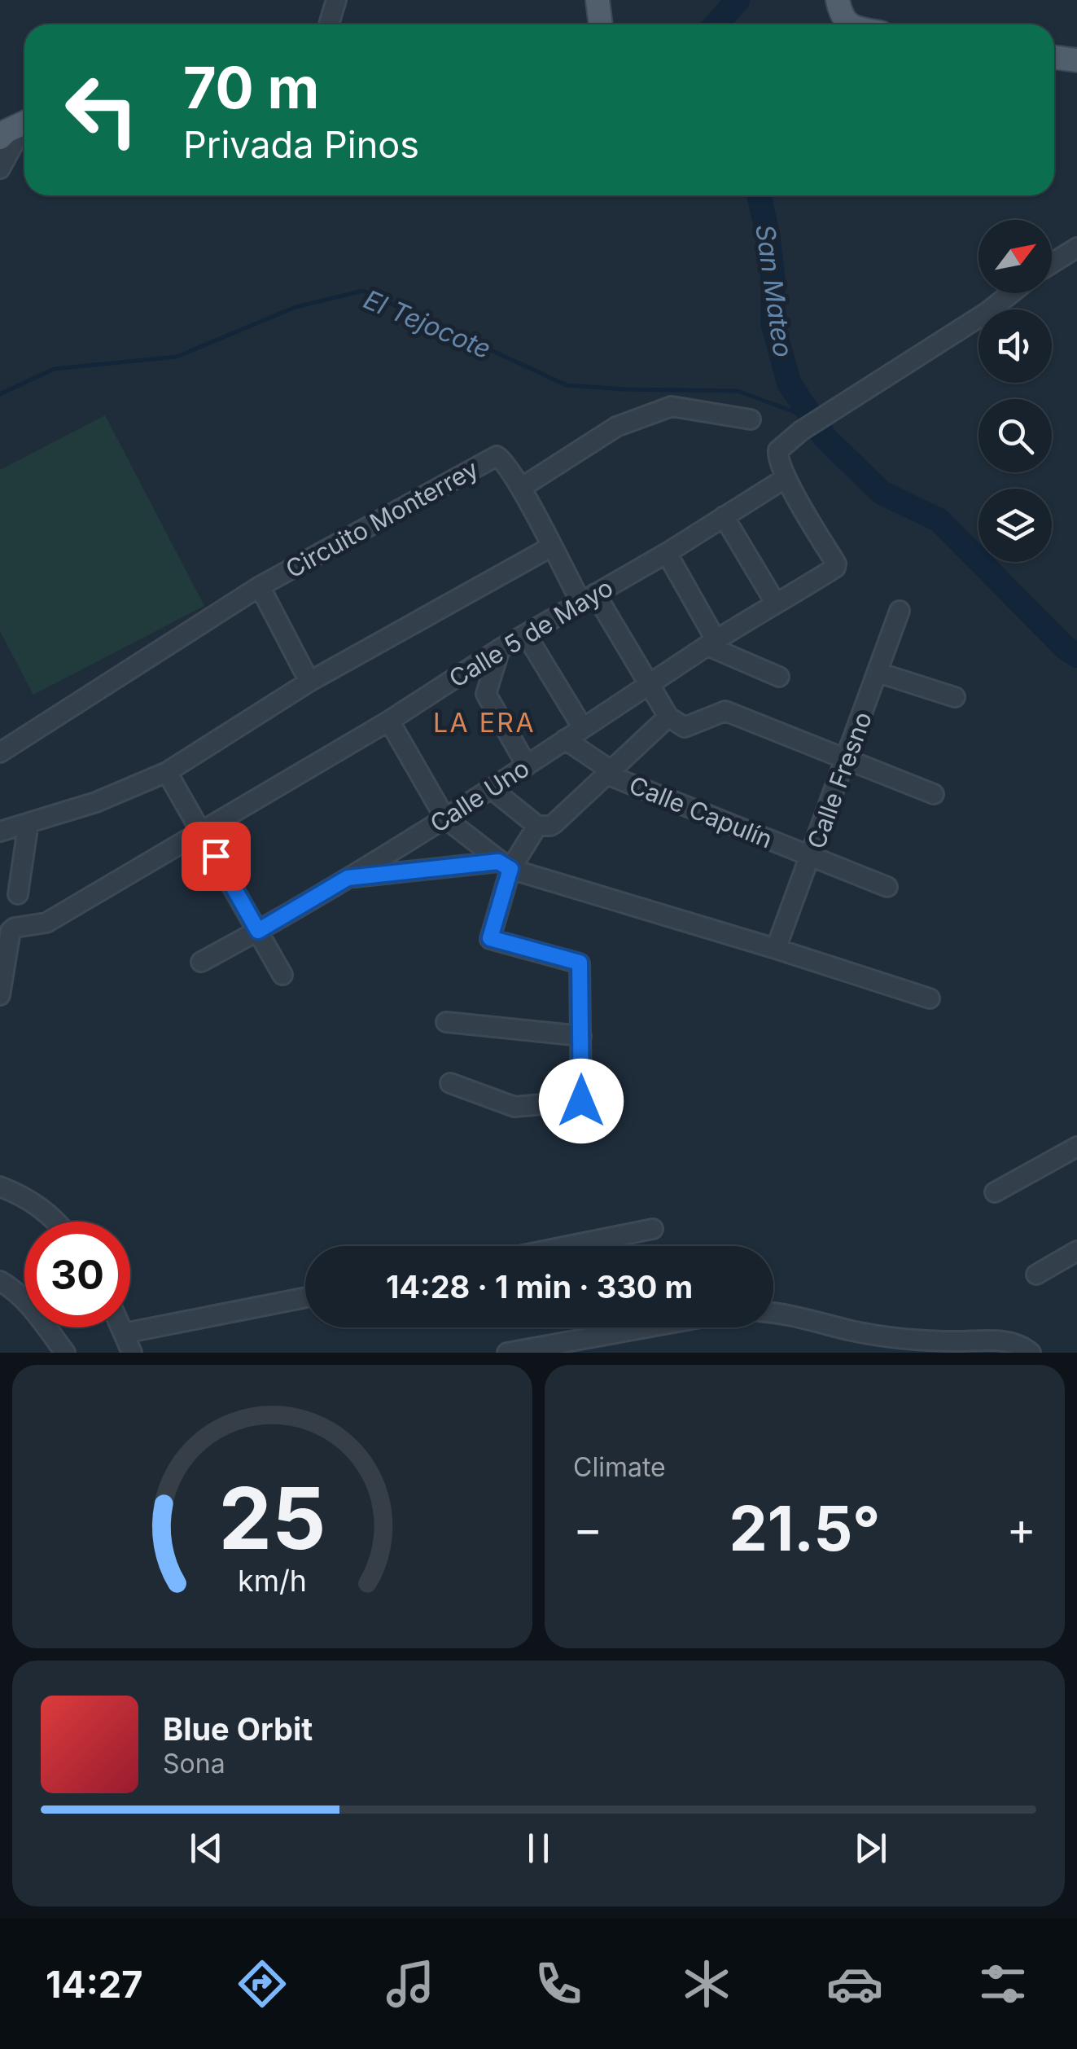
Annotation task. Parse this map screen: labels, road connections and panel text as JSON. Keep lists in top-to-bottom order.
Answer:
{
  "streets": {
    "street": [
      "Circuito Monterrey",
      "Calle 5 de Mayo",
      "Calle Fresno",
      "Calle Uno",
      "Calle Capulín"
    ]
  },
  "crossings": [
    ["Circuito Monterrey", "Calle 5 de Mayo"],
    ["Circuito Monterrey", "Calle Uno"],
    ["Calle 5 de Mayo", "Calle Uno"],
    ["Calle Fresno", "Calle Capulín"],
    ["Calle Uno", "Calle Capulín"]
  ],
  "districts": ["LA ERA"],
  "water": ["San Mateo", "El Tejocote"],
  "north": "top right",
  "page": {
    "turn": ["70 m", "Privada Pinos"],
    "limit": "30",
    "trip": "14:28 · 1 min · 330 m",
    "tile": "Climate",
    "heat": ["−", "21.5°", "+"],
    "song": ["Blue Orbit", "Sona"],
    "tabs": "14:27",
    "gauge": ["25", "km/h"]
  }
}
